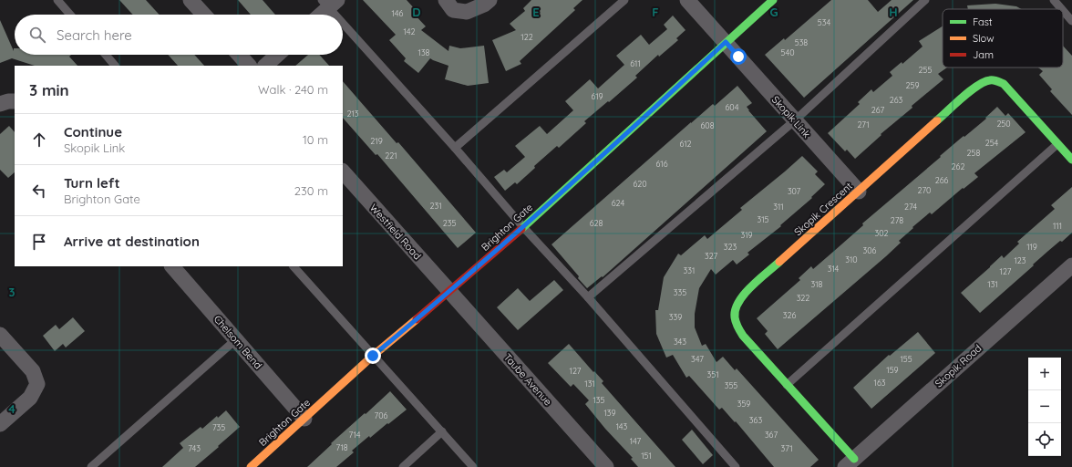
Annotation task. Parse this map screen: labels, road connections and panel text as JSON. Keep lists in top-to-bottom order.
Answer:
{
  "streets": {
    "street": [
      "Skopik Link",
      "Skopik Crescent",
      "Brighton Gate",
      "Westfield Road",
      "Chelsom Bend",
      "Skopik Road",
      "Taube Avenue"
    ]
  },
  "crossings": [
    ["Skopik Link", "Skopik Crescent"],
    ["Skopik Link", "Brighton Gate"],
    ["Skopik Crescent", "Skopik Road"],
    ["Brighton Gate", "Westfield Road"],
    ["Brighton Gate", "Chelsom Bend"],
    ["Brighton Gate", "Taube Avenue"],
    ["Westfield Road", "Taube Avenue"]
  ],
  "house_numbers": [
    "146",
    "534",
    "142",
    "122",
    "538",
    "138",
    "540",
    "611",
    "255",
    "259",
    "619",
    "263",
    "604",
    "267",
    "213",
    "250",
    "271",
    "608",
    "219",
    "254",
    "612",
    "258",
    "221",
    "616",
    "262",
    "266",
    "620",
    "270",
    "307",
    "624",
    "231",
    "311",
    "274",
    "315",
    "278",
    "235",
    "628",
    "111",
    "302",
    "319",
    "323",
    "119",
    "306",
    "327",
    "310",
    "123",
    "314",
    "331",
    "127",
    "318",
    "131",
    "335",
    "322",
    "326",
    "339",
    "343",
    "347",
    "155",
    "159",
    "127",
    "351",
    "163",
    "131",
    "355",
    "135",
    "359",
    "139",
    "706",
    "363",
    "143",
    "735",
    "714",
    "367",
    "147",
    "718",
    "743",
    "371",
    "151"
  ],
  "legend": ["Fast", "Slow", "Jam"],
  "page": {
    "search": "Search here",
    "heading": ["3 min", "Walk · 240 m"],
    "list": [
      ["Continue", "Skopik Link", "10 m"],
      ["Turn left", "Brighton Gate", "230 m"],
      "Arrive at destination"
    ],
    "map_buttons": ["+", "−"]
  },
  "grid": {
    "columns": [
      "D",
      "E",
      "F",
      "G",
      "H"
    ],
    "rows": ["3", "4"]
  }
}
